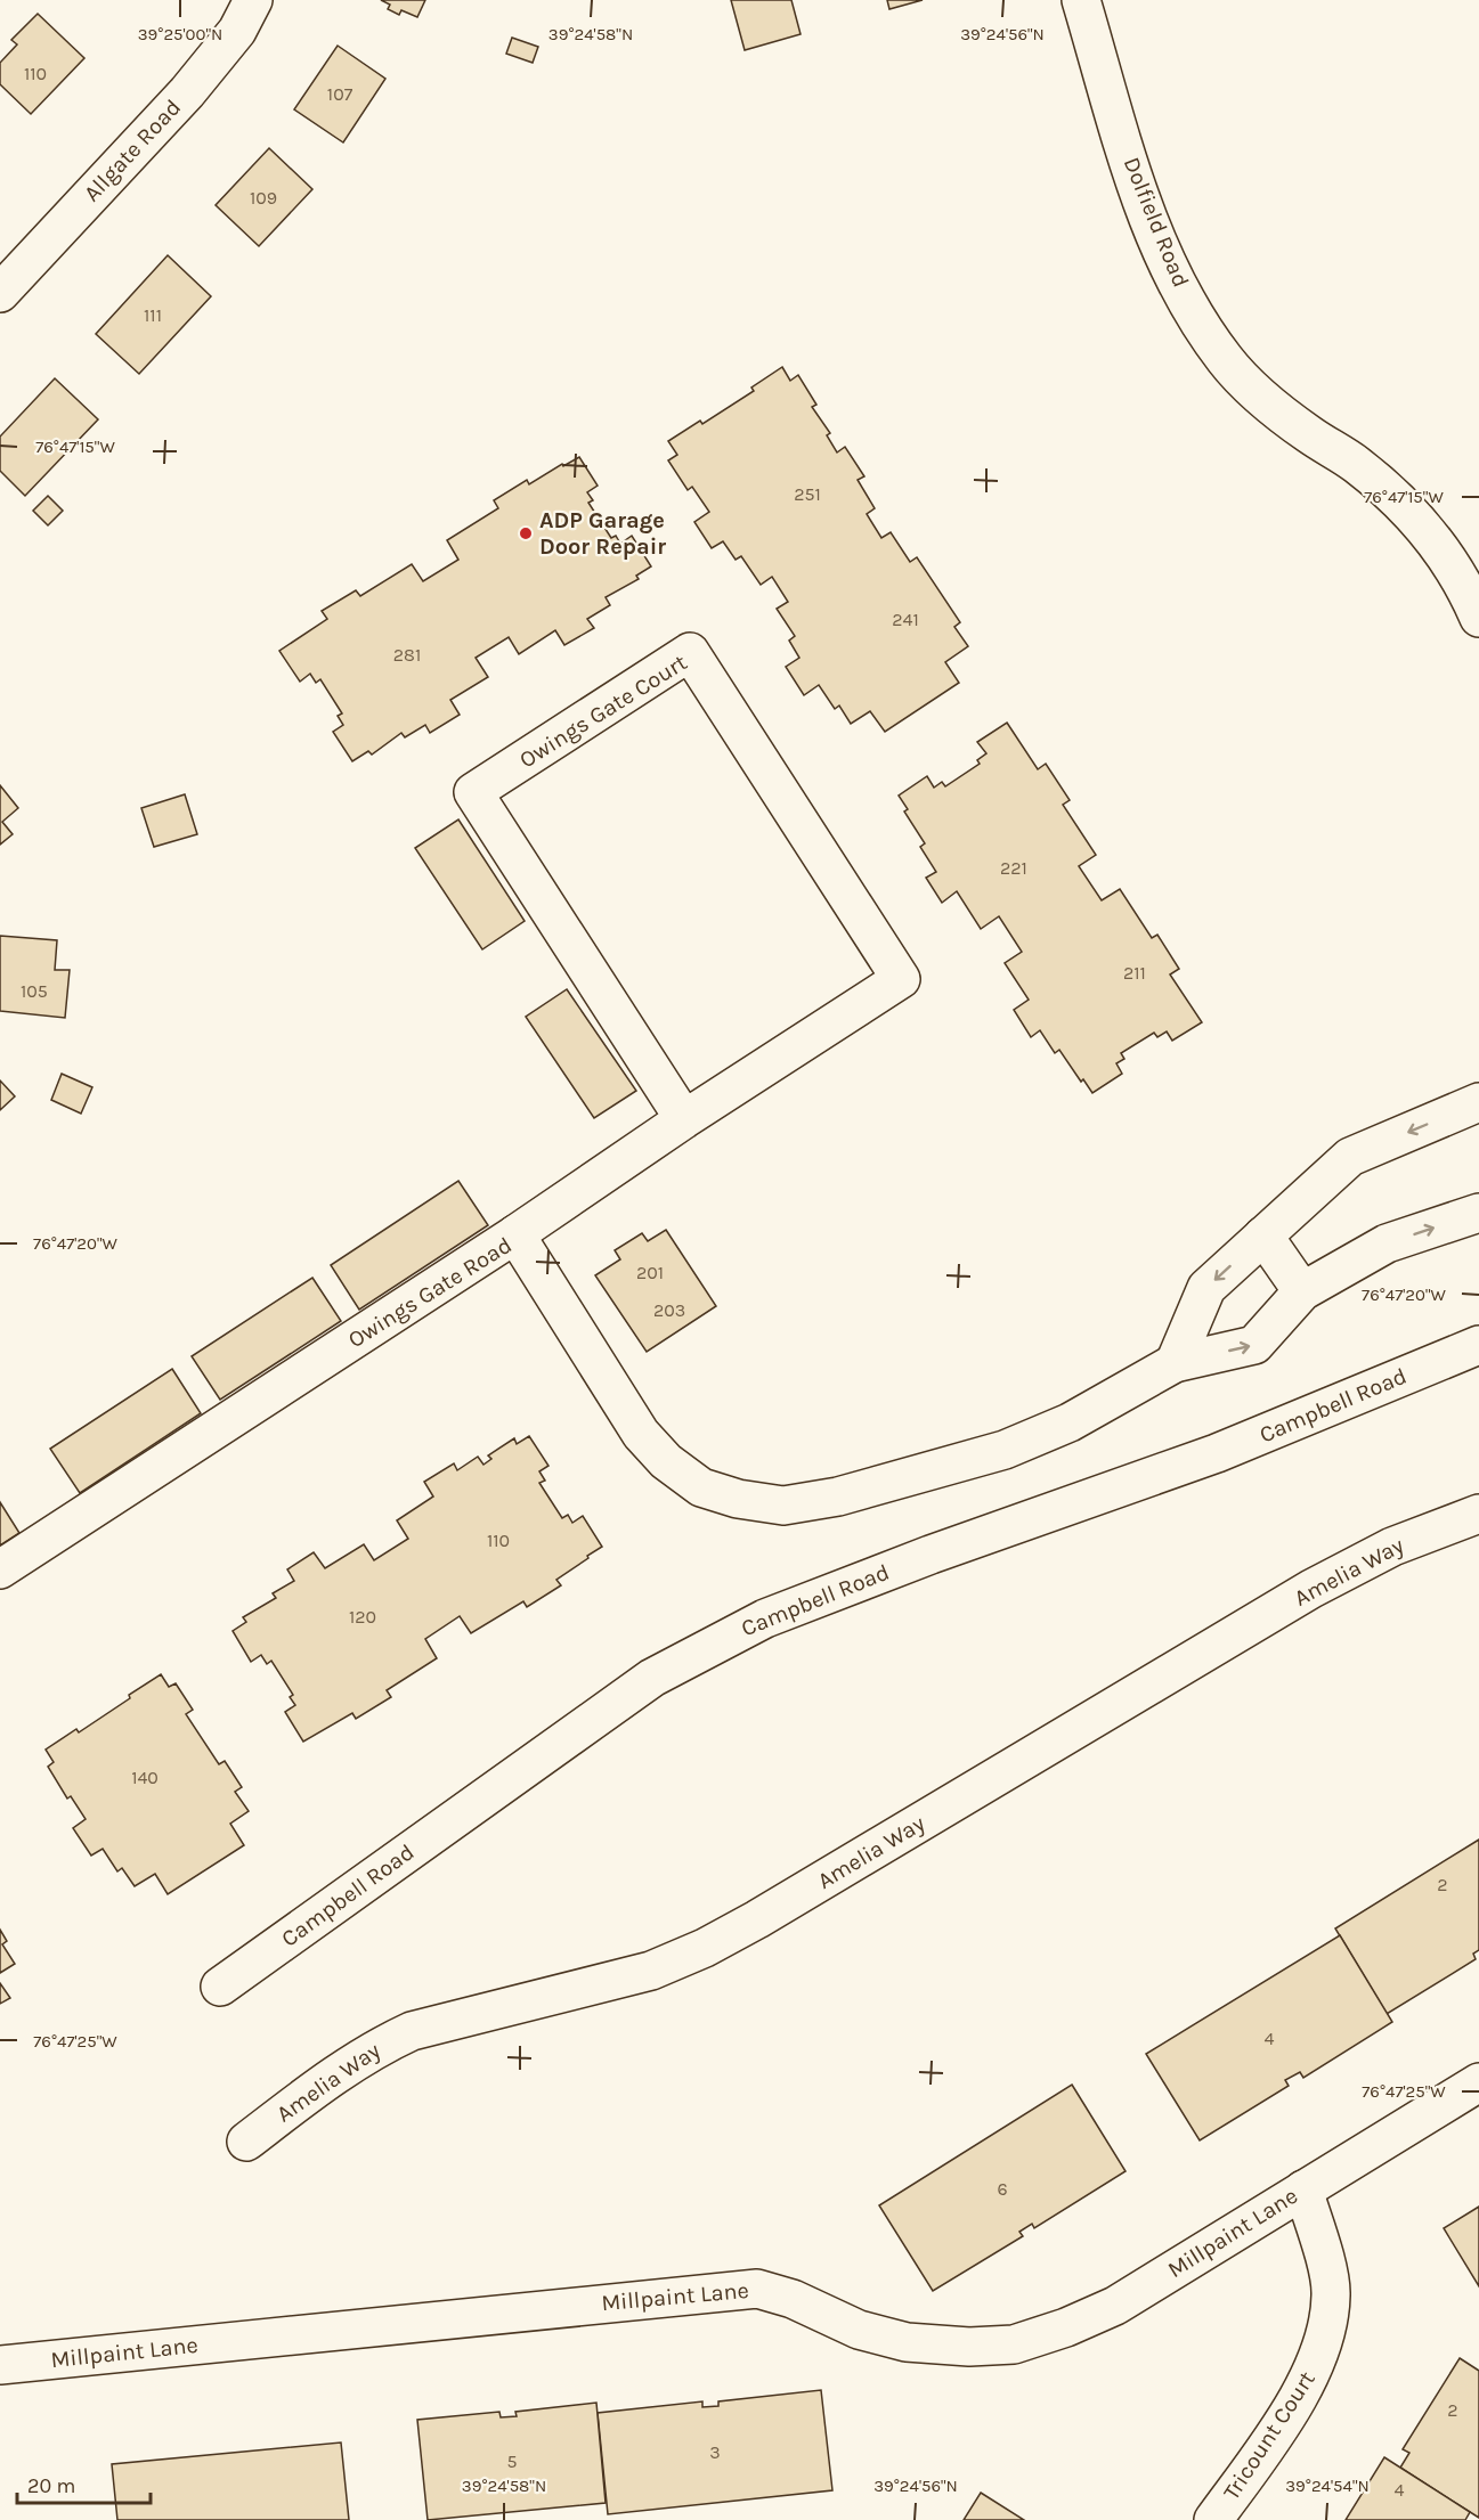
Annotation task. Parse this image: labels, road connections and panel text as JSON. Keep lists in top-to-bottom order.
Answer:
{
  "streets": {
    "street": [
      "Allgate Road",
      "Dolfield Road",
      "Owings Gate Court",
      "Owings Gate Road",
      "Campbell Road",
      "Amelia Way",
      "Millpaint Lane",
      "Tricount Court"
    ]
  },
  "crossings": [
    ["Owings Gate Court", "Owings Gate Road"],
    ["Millpaint Lane", "Tricount Court"]
  ],
  "places": ["ADP Garage Door Repair"],
  "house_numbers": [
    "110",
    "107",
    "109",
    "111",
    "251",
    "241",
    "281",
    "221",
    "211",
    "105",
    "201",
    "203",
    "110",
    "120",
    "140",
    "2",
    "4",
    "6",
    "2",
    "3",
    "5",
    "4"
  ],
  "scale_bar": "20 m",
  "coordinates": [
    "39°25'00\"N",
    "39°24'58\"N",
    "39°24'56\"N",
    "76°47'15\"W",
    "76°47'20\"W",
    "76°47'25\"W",
    "39°24'54\"N"
  ]
}
